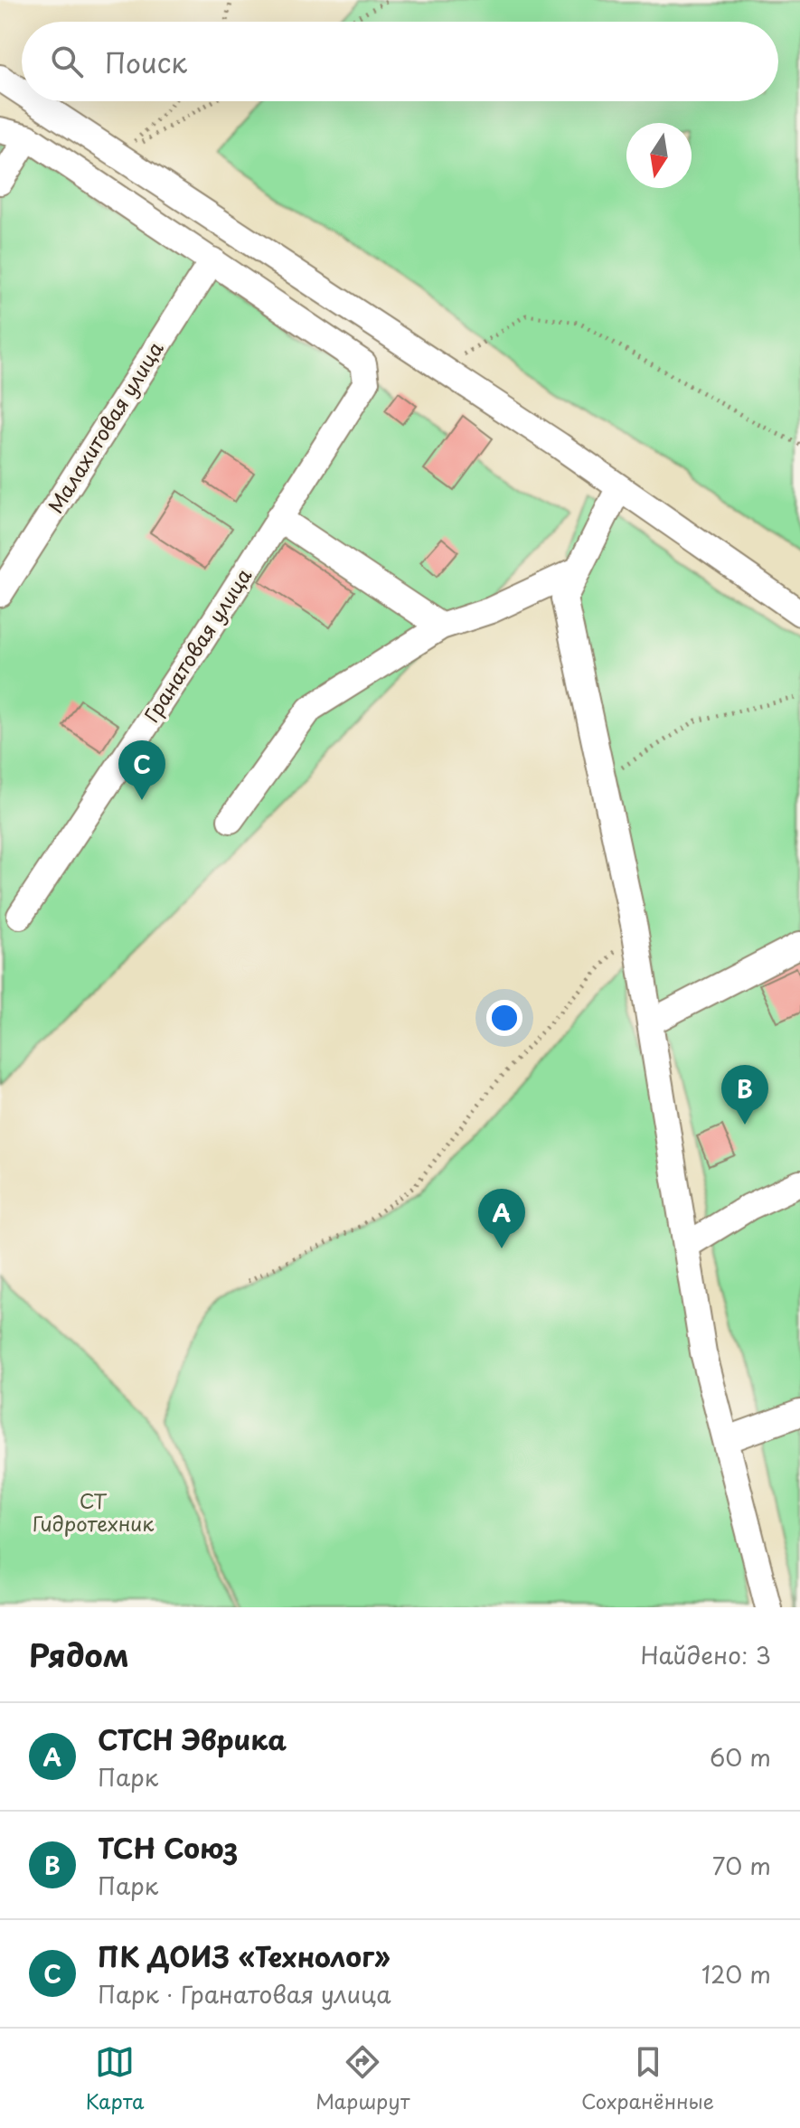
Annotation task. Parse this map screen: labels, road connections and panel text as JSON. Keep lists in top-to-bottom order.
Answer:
{
  "streets": {
    "street": ["Малахитовая улица", "Гранатовая улица"]
  },
  "crossings": [
    ["Малахитовая улица", "Гранатовая улица"]
  ],
  "parks": ["СТ Гидротехник"],
  "north": "bottom",
  "page": {
    "search": "Поиск",
    "pins": ["C", "B", "A"],
    "heading": ["Рядом", "Найдено: 3"],
    "list": [
      {
        "mark": "A",
        "name": "СТСН Эврика",
        "note": "Парк",
        "value": "60 m"
      },
      {
        "mark": "B",
        "name": "ТСН Союз",
        "note": "Парк",
        "value": "70 m"
      },
      {
        "mark": "C",
        "name": "ПК ДОИЗ «Технолог»",
        "note": "Парк · Гранатовая улица",
        "value": "120 m"
      }
    ],
    "nav": ["Карта", "Маршрут", "Сохранённые"]
  }
}
